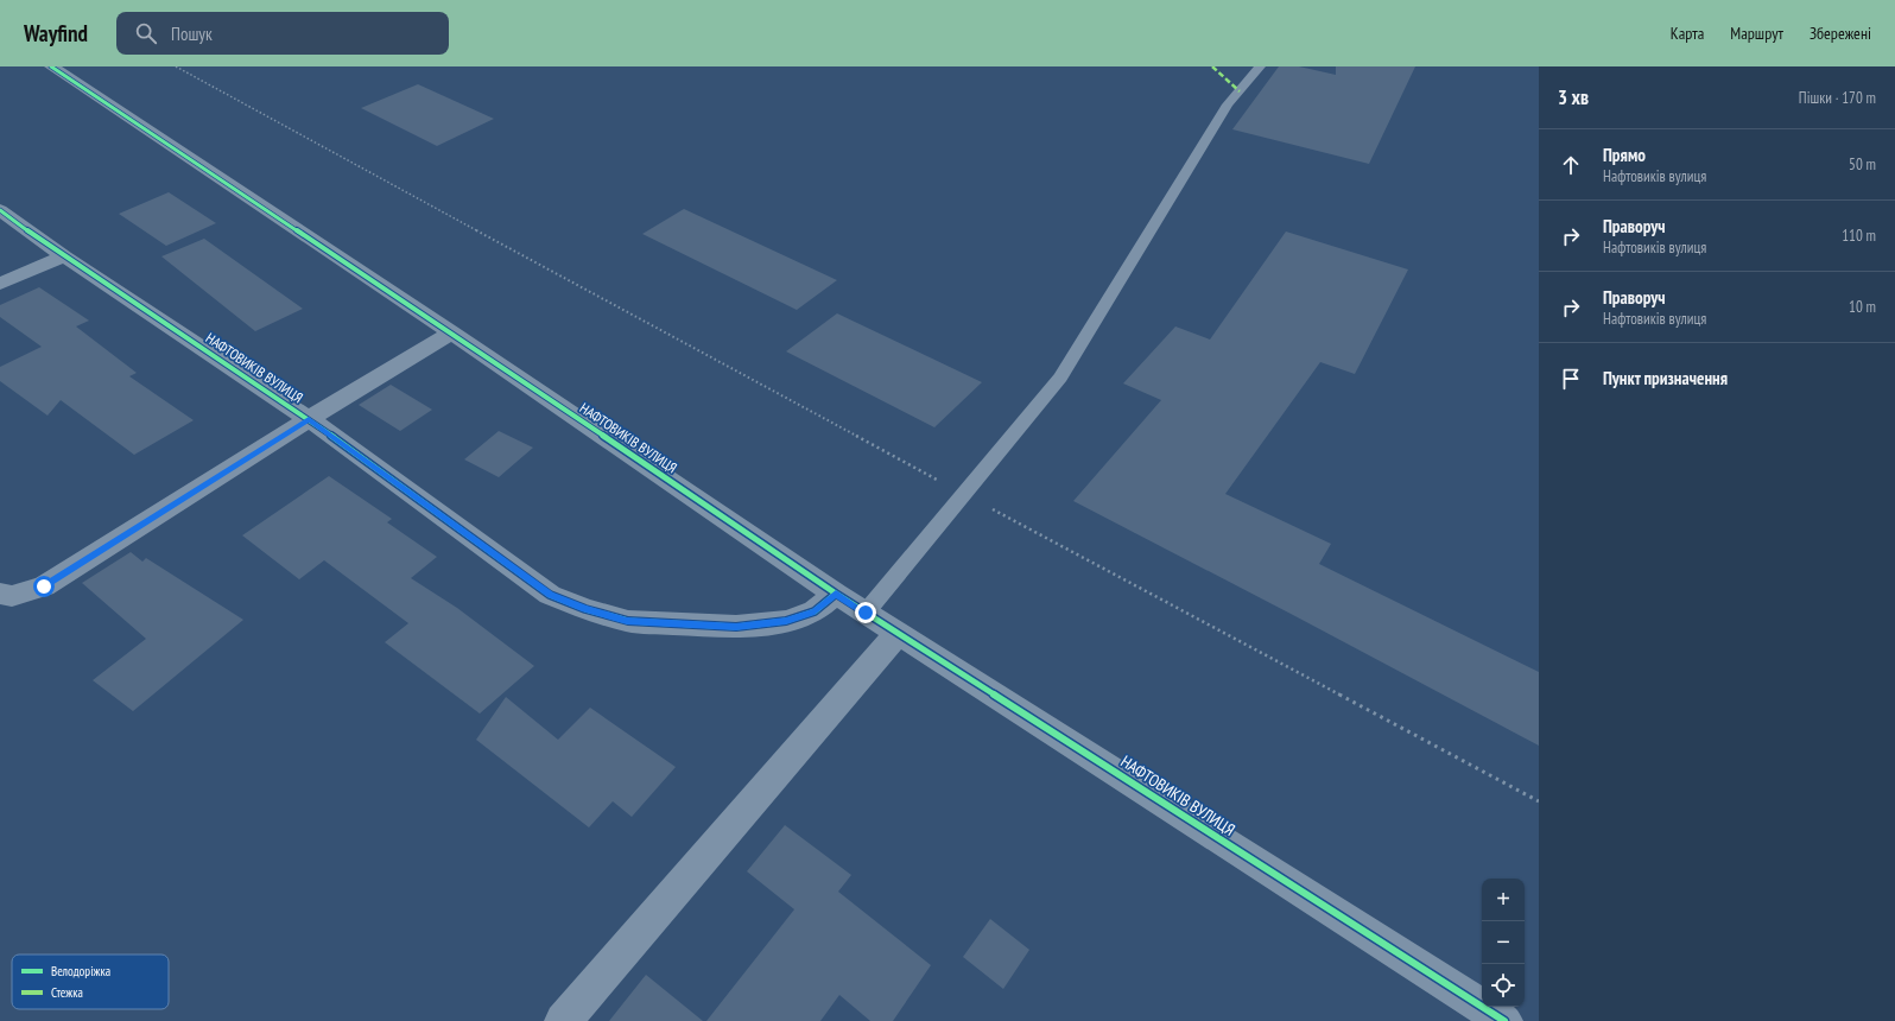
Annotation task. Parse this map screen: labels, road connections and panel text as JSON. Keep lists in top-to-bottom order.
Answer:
{
  "streets": {
    "street": ["НАФТОВИКІВ ВУЛИЦЯ"]
  },
  "legend": ["Велодоріжка", "Стежка"],
  "page": {
    "header": "Wayfind",
    "search": "Пошук",
    "nav": ["Карта", "Маршрут", "Збережені"],
    "heading": ["3 хв", "Пішки · 170 m"],
    "list": [
      ["Прямо", "Нафтовиків вулиця", "50 m"],
      ["Праворуч", "Нафтовиків вулиця", "110 m"],
      ["Праворуч", "Нафтовиків вулиця", "10 m"],
      "Пункт призначення"
    ],
    "map_buttons": ["+", "−"]
  }
}
